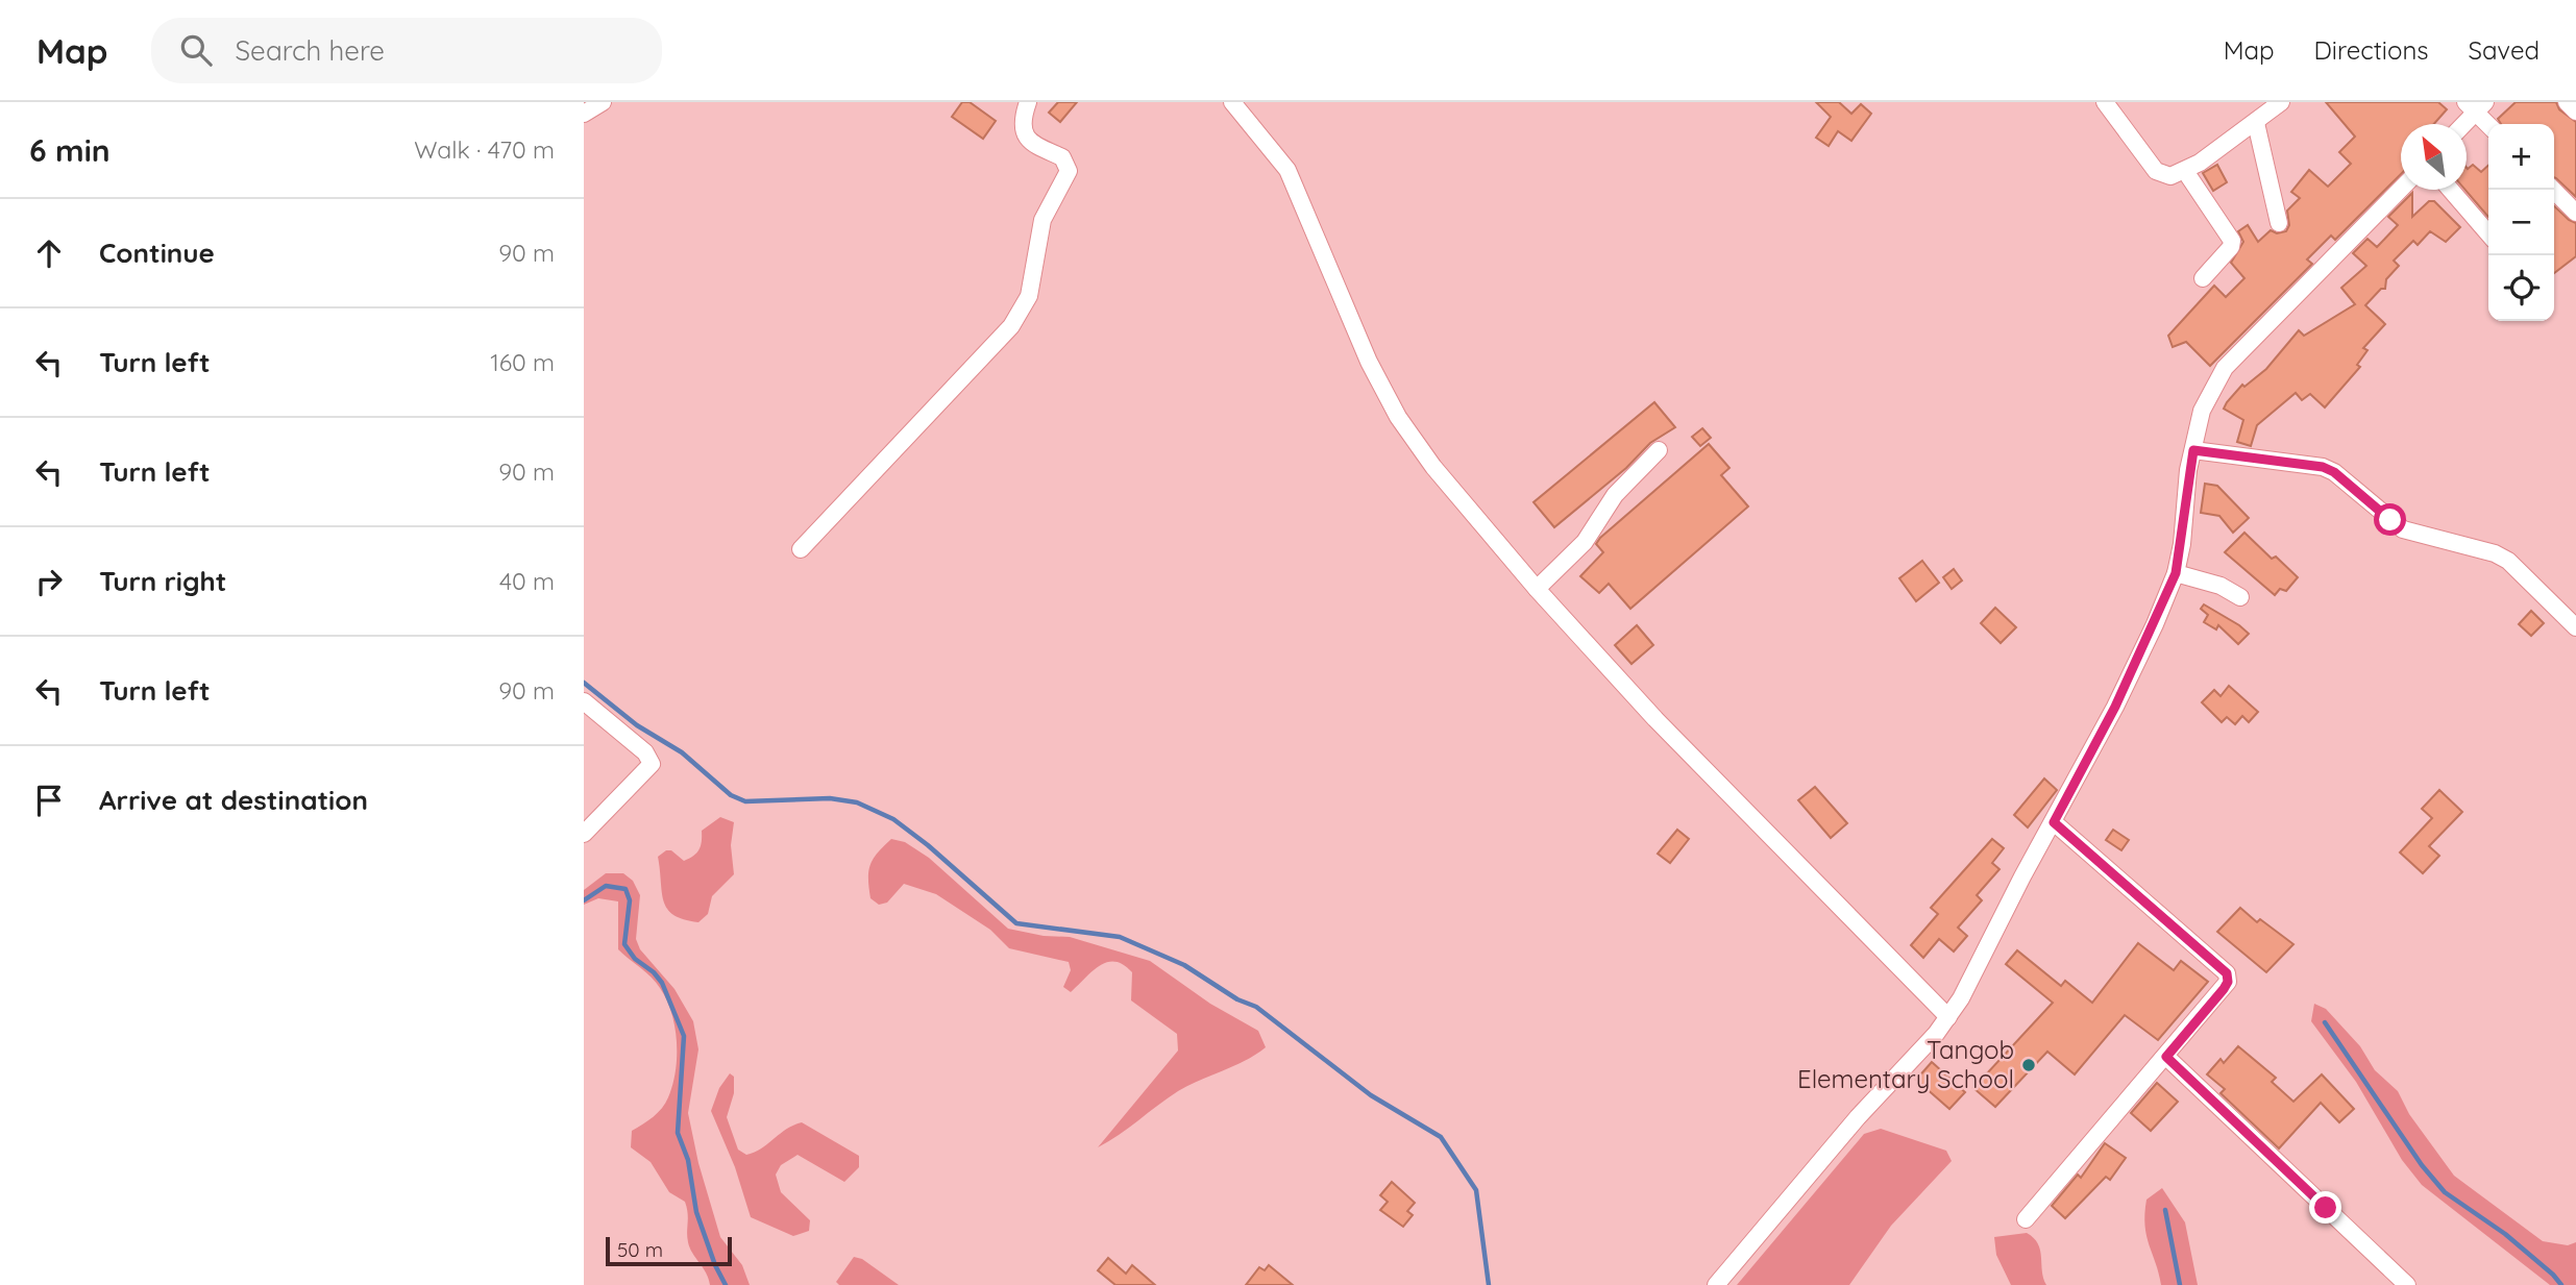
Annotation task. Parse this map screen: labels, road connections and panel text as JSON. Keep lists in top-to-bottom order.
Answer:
{
  "places": ["Tangob Elementary School"],
  "scale_bar": "50 m",
  "north": "top left",
  "page": {
    "header": "Map",
    "search": "Search here",
    "nav": ["Map", "Directions", "Saved"],
    "heading": ["6 min", "Walk · 470 m"],
    "map_buttons": ["+", "−"],
    "list": [
      ["Continue", "90 m"],
      ["Turn left", "160 m"],
      ["Turn left", "90 m"],
      ["Turn right", "40 m"],
      ["Turn left", "90 m"],
      "Arrive at destination"
    ],
    "scale": "50 m"
  }
}
